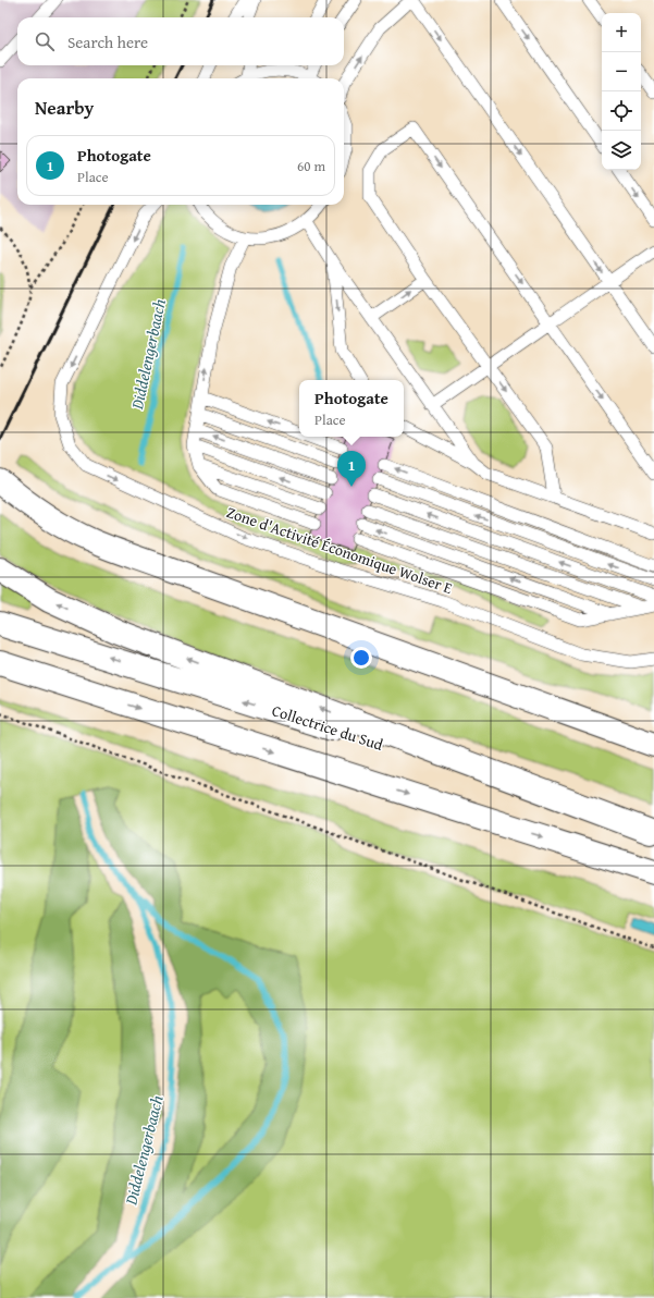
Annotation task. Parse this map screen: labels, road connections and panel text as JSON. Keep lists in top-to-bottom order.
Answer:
{
  "streets": {
    "main road": ["Collectrice du Sud"],
    "lane": ["Zone d'Activité Économique Wolser E"]
  },
  "water": ["Diddelengerbaach"],
  "page": {
    "map_buttons": ["+", "−"],
    "search": "Search here",
    "heading": "Nearby",
    "list": [
      {
        "mark": "1",
        "name": "Photogate",
        "note": "Place",
        "value": "60 m"
      }
    ],
    "popup": ["Photogate", "Place"],
    "pins": "1"
  }
}
